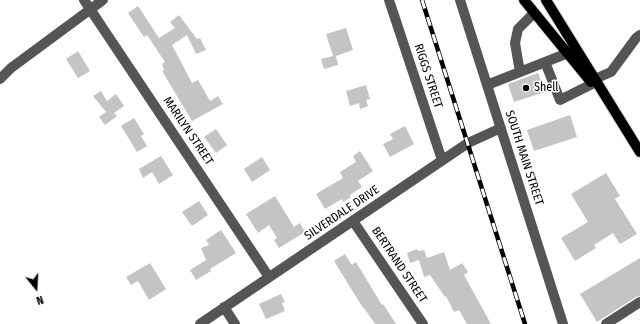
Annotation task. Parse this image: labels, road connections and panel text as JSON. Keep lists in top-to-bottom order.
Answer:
{
  "streets": {
    "street": [
      "RIGGS STREET",
      "MARILYN STREET",
      "SOUTH MAIN STREET",
      "SILVERDALE DRIVE",
      "BERTRAND STREET"
    ]
  },
  "crossings": [
    ["RIGGS STREET", "SILVERDALE DRIVE"],
    ["MARILYN STREET", "SILVERDALE DRIVE"],
    ["SOUTH MAIN STREET", "SILVERDALE DRIVE"],
    ["SILVERDALE DRIVE", "BERTRAND STREET"]
  ],
  "places": ["Shell"],
  "north": "bottom"
}
